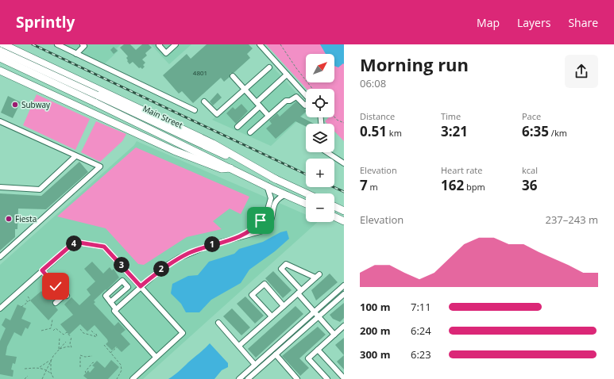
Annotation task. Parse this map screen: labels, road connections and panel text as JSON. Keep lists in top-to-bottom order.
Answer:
{
  "streets": {
    "highway": ["Main Street"]
  },
  "places": ["Subway", "Fiesta"],
  "house_numbers": ["4801"],
  "north": "top right",
  "page": {
    "header": "Sprintly",
    "nav": ["Map", "Layers", "Share"],
    "heading": ["Morning run", "06:08"],
    "map_buttons": ["+", "−"],
    "stats": [
      ["Distance", "0.51 km"],
      ["Time", "3:21"],
      ["Pace", "6:35 /km"],
      ["Elevation", "7 m"],
      ["Heart rate", "162 bpm"],
      ["kcal", "36"]
    ],
    "chart": ["Elevation", "237–243 m"],
    "pins": [
      "4",
      "1",
      "3",
      "2"
    ],
    "list": [
      {
        "name": "100 m",
        "note": "7:11"
      },
      {
        "name": "200 m",
        "note": "6:24"
      },
      {
        "name": "300 m",
        "note": "6:23"
      }
    ]
  }
}
